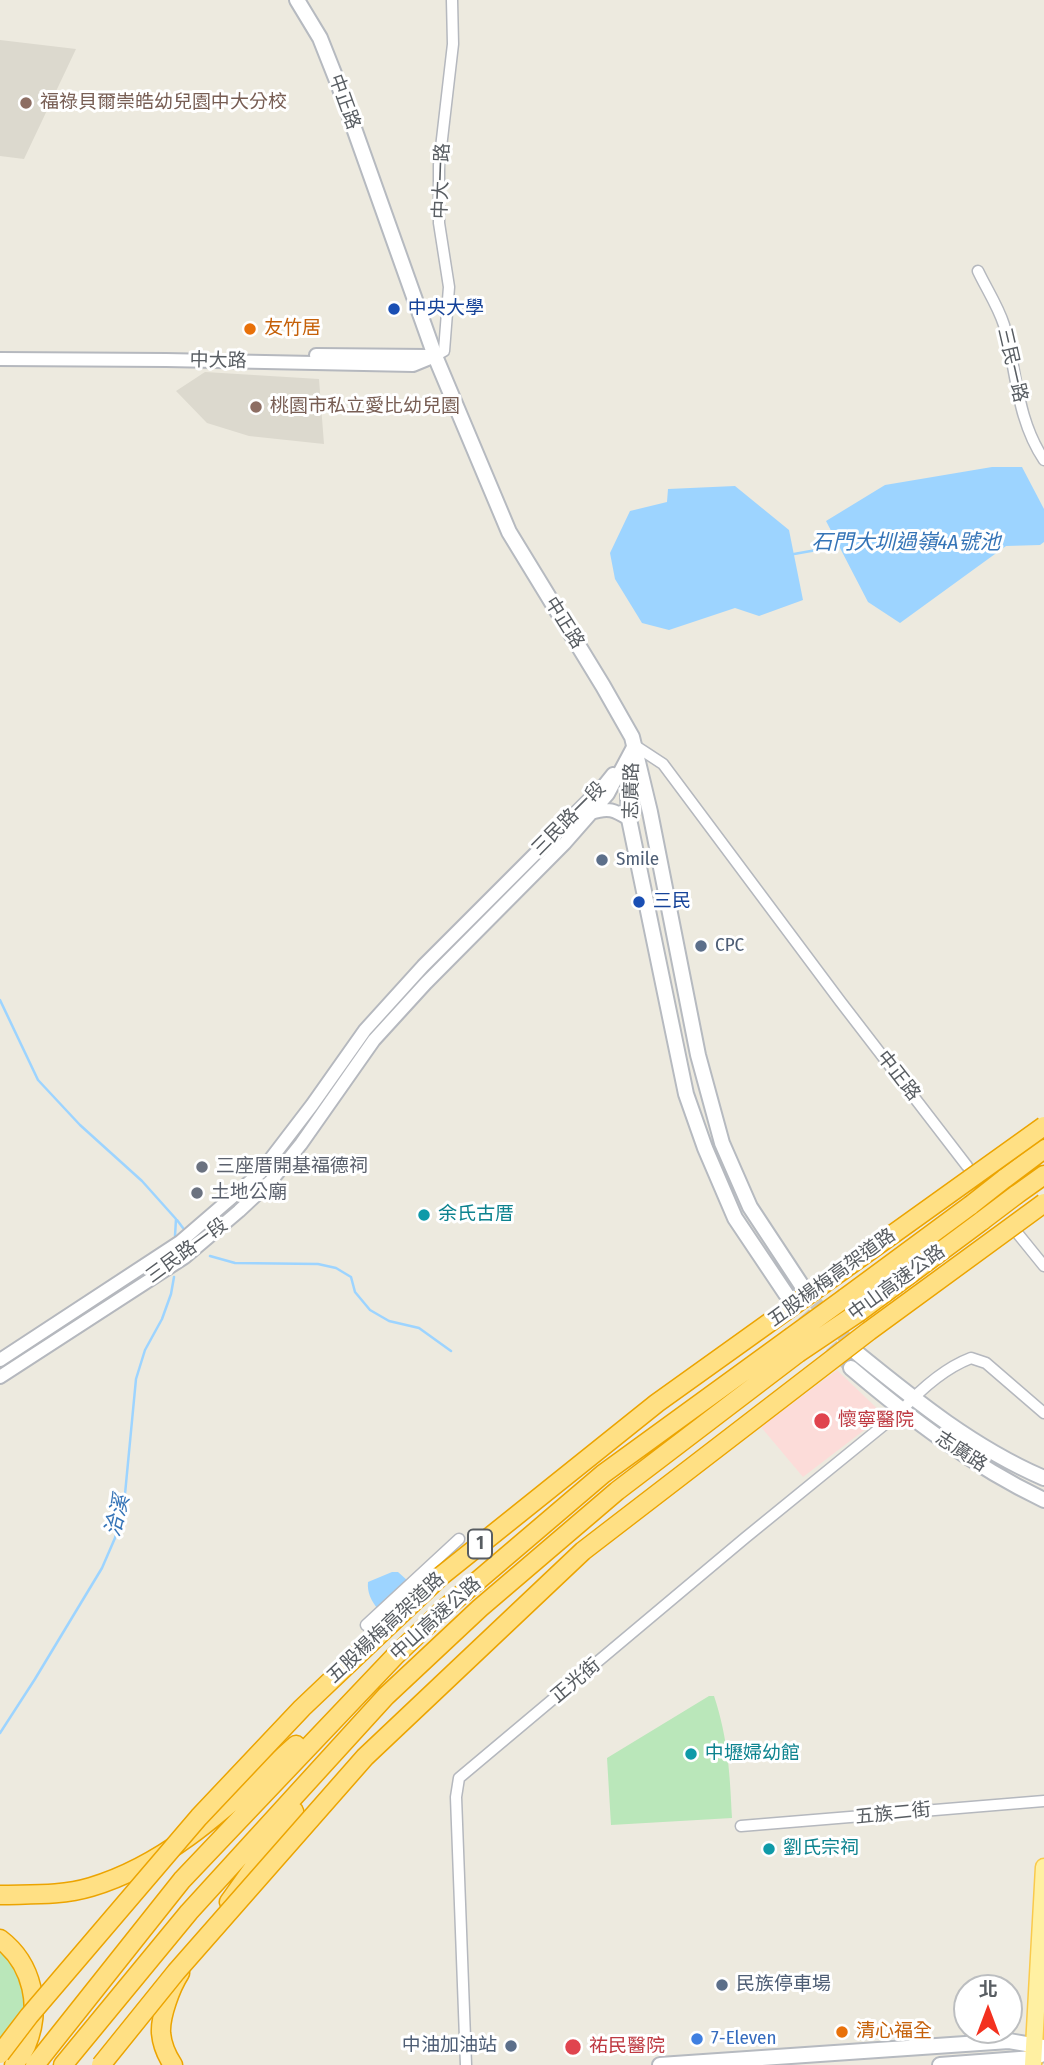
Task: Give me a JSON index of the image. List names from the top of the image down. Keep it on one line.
{"streets":{"highway":["五股楊梅高架道路","中山高速公路","1"],"main road":["中正路","志廣路"],"street":["中大一路","中大路","三民一路","三民路一段","正光街","五族二街"]},"crossings":[["中正路","中大一路"],["中正路","中大路"],["中正路","志廣路"],["中正路","三民路一段"],["中大一路","中大路"],["志廣路","三民路一段"],["志廣路","正光街"]],"water":["石門大圳過嶺4A號池","洽溪"],"places":["福祿貝爾崇皓幼兒園中大分校","中央大學","友竹居","桃園市私立愛比幼兒園","Smile","三民","CPC","三座厝開基福德祠","土地公廟","余氏古厝","懷寧醫院","中壢婦幼館","劉氏宗祠","民族停車場","清心福全","7-Eleven","中油加油站","祐民醫院"],"north":"top"}
